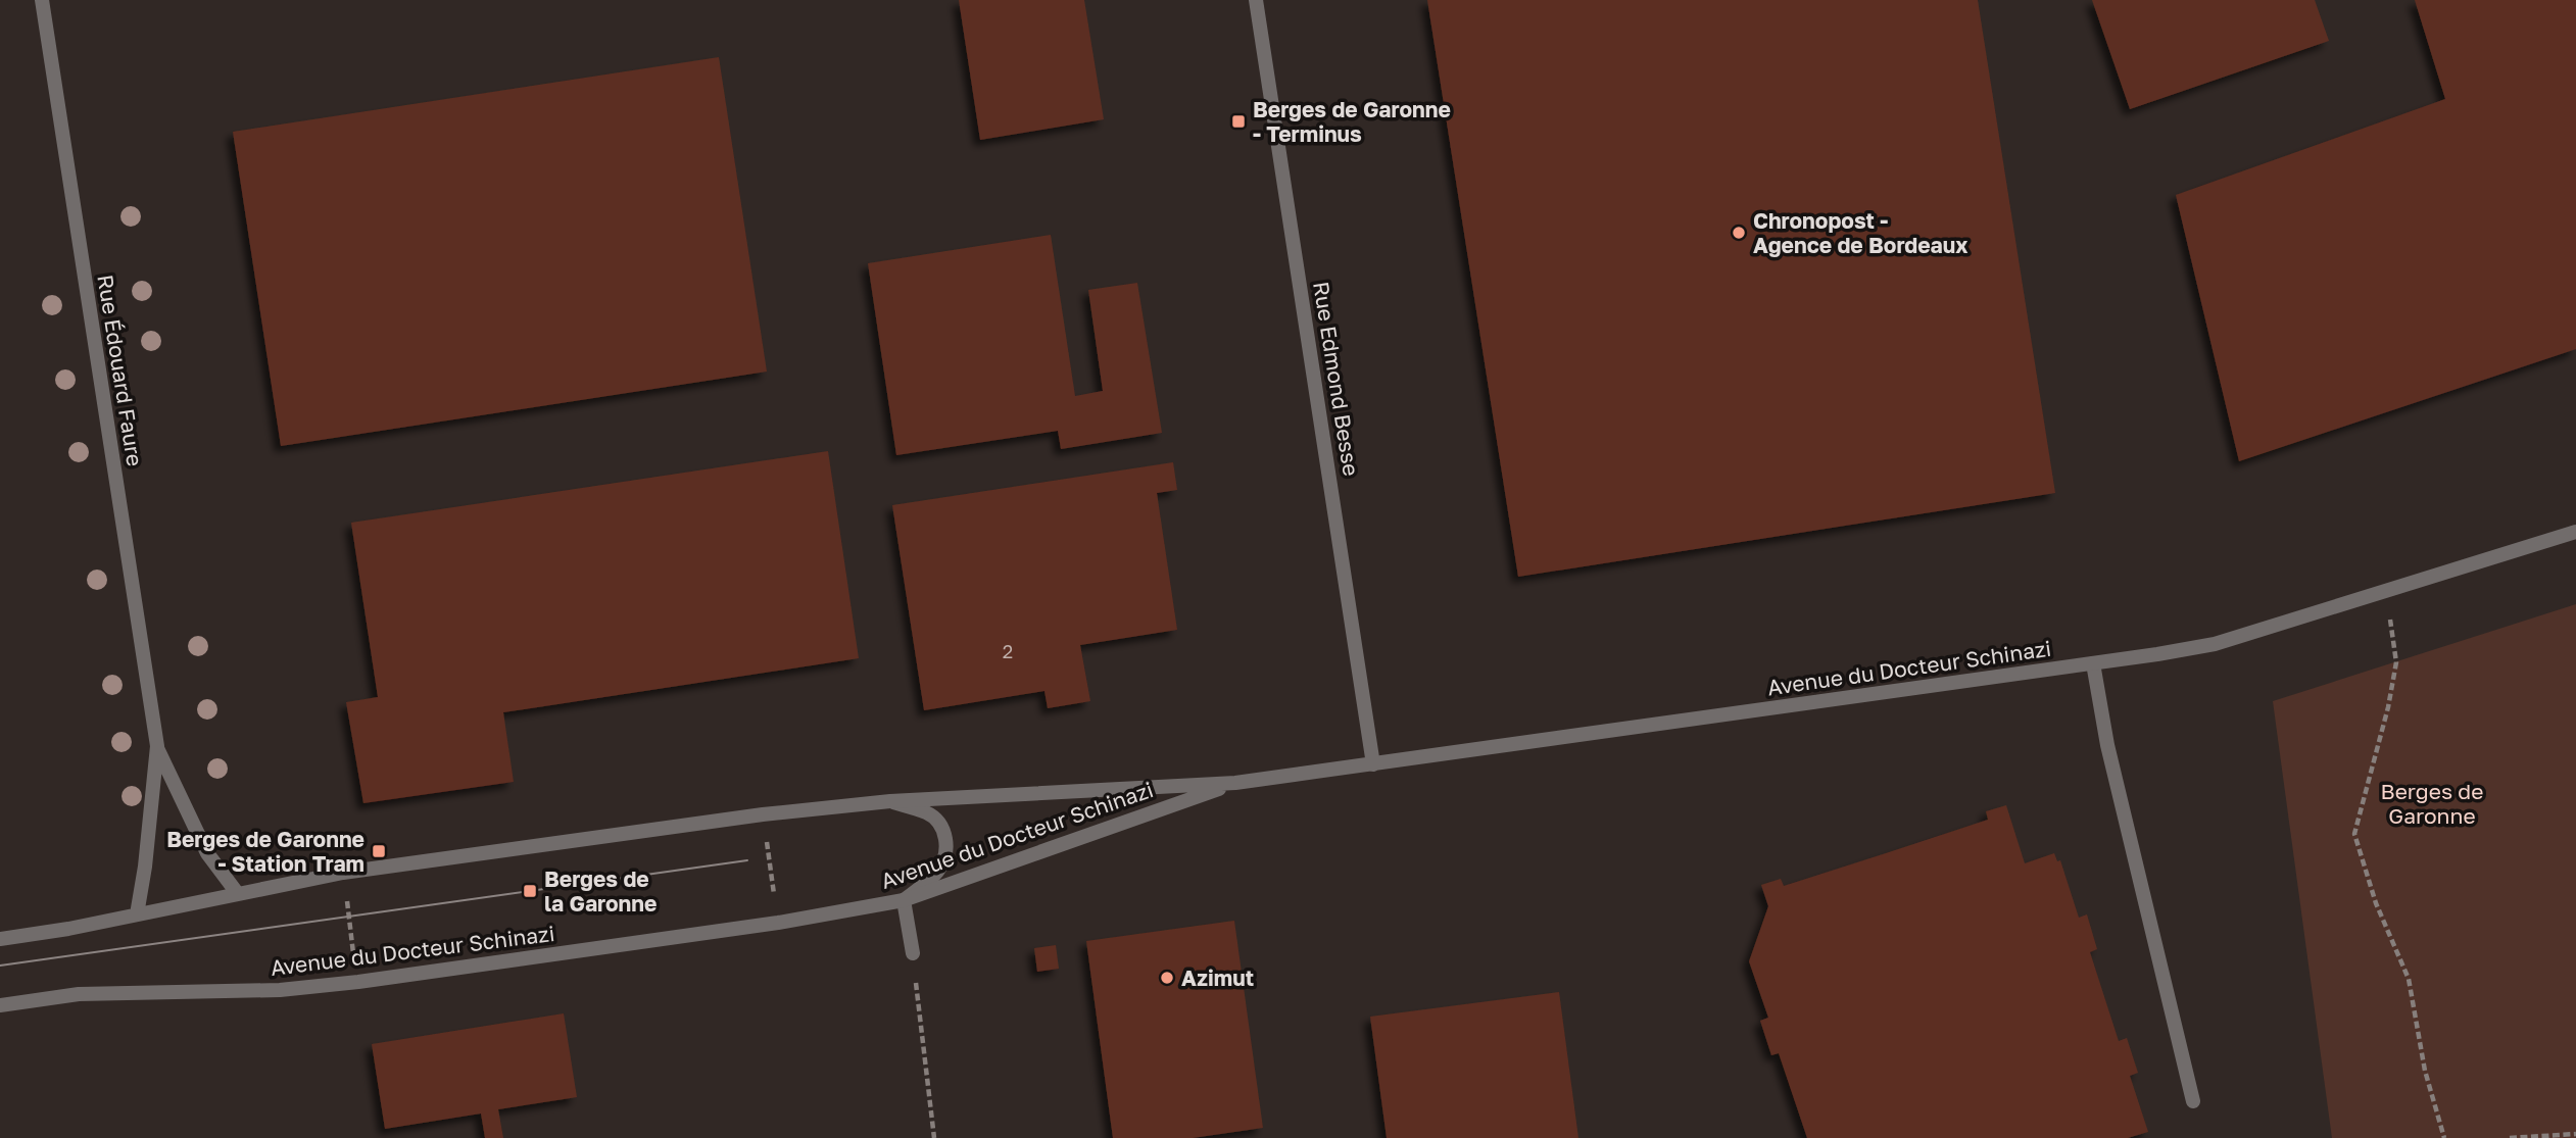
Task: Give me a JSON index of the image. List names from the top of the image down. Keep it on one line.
{"streets":{"street":["Rue Édouard Faure","Rue Edmond Besse","Avenue du Docteur Schinazi"]},"crossings":[["Rue Édouard Faure","Avenue du Docteur Schinazi"],["Rue Edmond Besse","Avenue du Docteur Schinazi"]],"parks":["Berges de Garonne"],"places":{"transit":["Berges de Garonne - Terminus","Berges de Garonne - Station Tram","Berges de la Garonne"],"other":["Chronopost - Agence de Bordeaux","Azimut"]},"house_numbers":["2"]}
